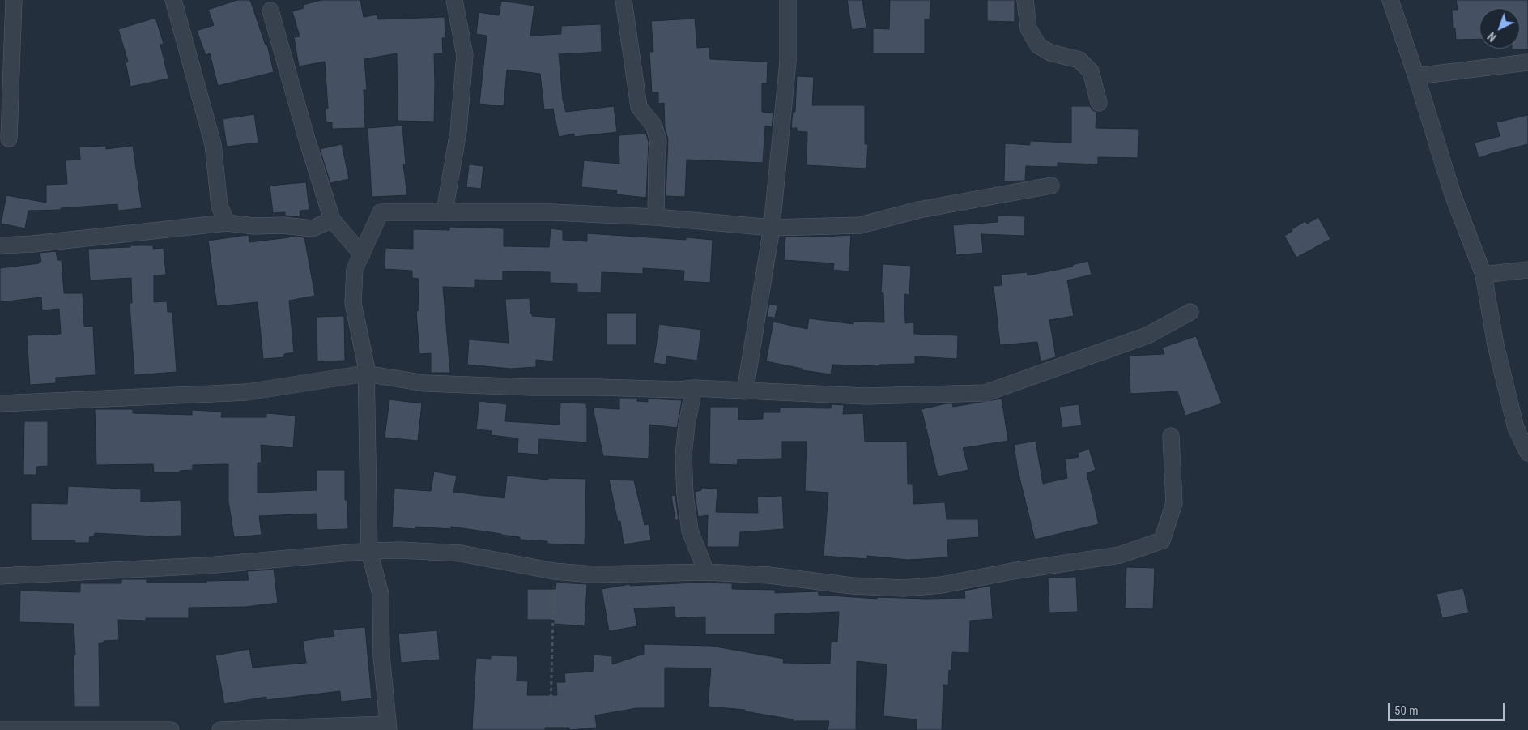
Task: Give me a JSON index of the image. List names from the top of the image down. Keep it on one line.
{"scale_bar":"50 m","north":"bottom left"}
